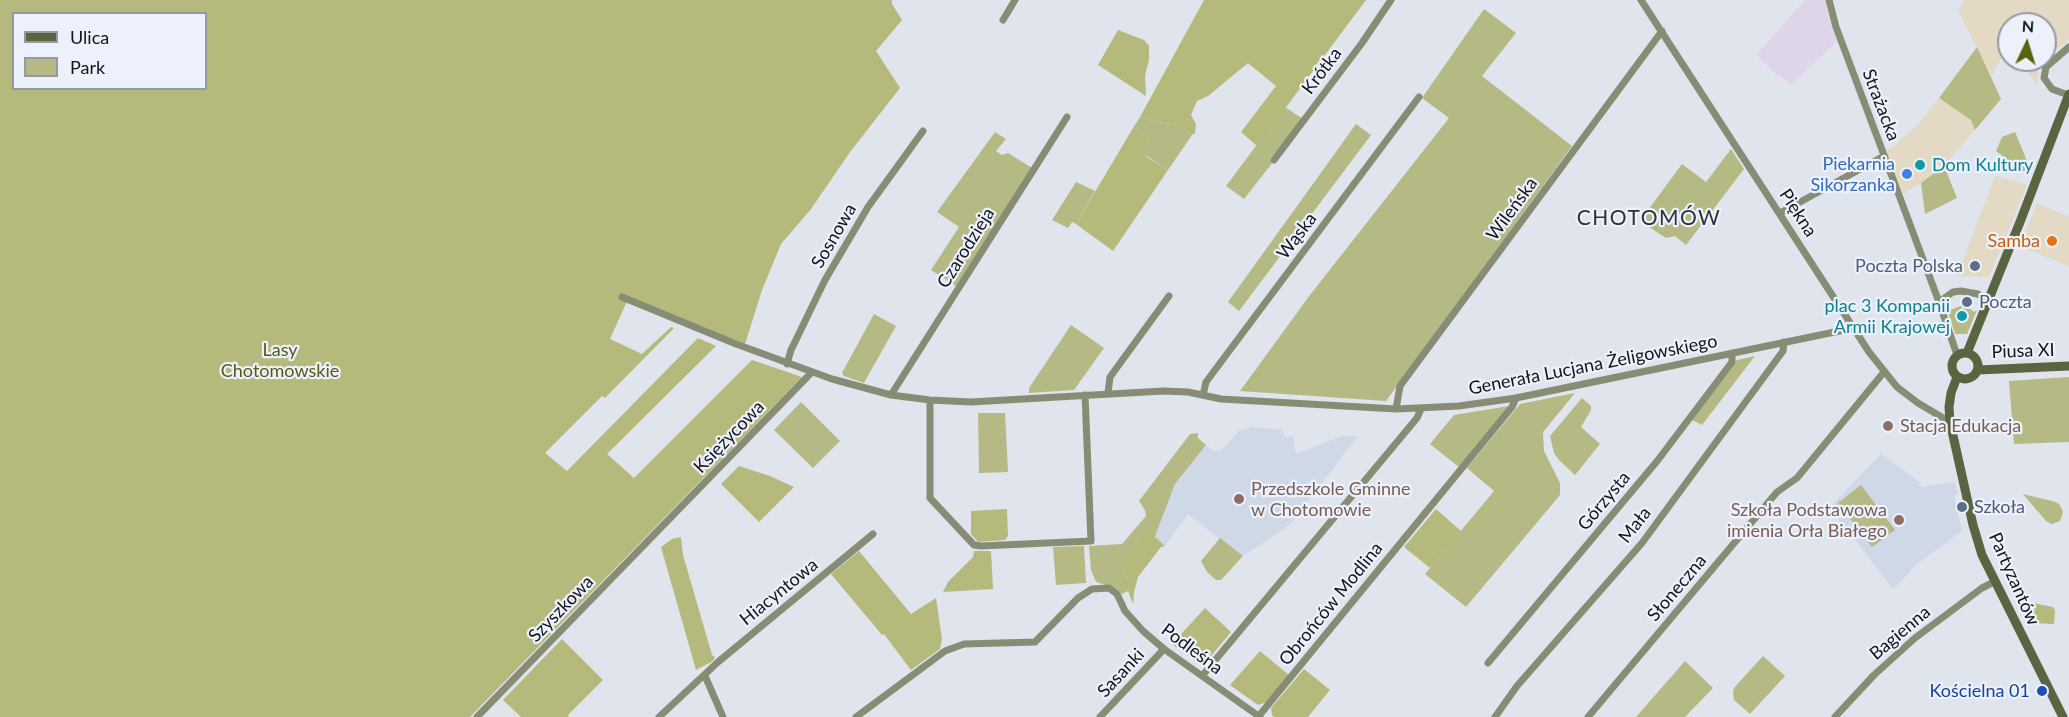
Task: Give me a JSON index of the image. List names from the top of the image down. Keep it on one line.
{"streets":{"street":["Krótka","Strażacka","Wileńska","Piękna","Sosnowa","Wąska","Czarodzieja","Piusa XI","Generała Lucjana Żeligowskiego","Księżycowa","Górzysta","Mała","Partyzantów","Słoneczna","Hiacyntowa","Obrońców Modlina","Szyszkowa","Bagienna","Podleśna","Sasanki"]},"crossings":[["Strażacka","Piusa XI"],["Strażacka","Partyzantów"],["Wileńska","Piękna"],["Wileńska","Generała Lucjana Żeligowskiego"],["Piękna","Generała Lucjana Żeligowskiego"],["Piękna","Partyzantów"],["Piękna","Słoneczna"],["Sosnowa","Generała Lucjana Żeligowskiego"],["Wąska","Generała Lucjana Żeligowskiego"],["Czarodzieja","Generała Lucjana Żeligowskiego"],["Piusa XI","Partyzantów"],["Generała Lucjana Żeligowskiego","Księżycowa"],["Generała Lucjana Żeligowskiego","Górzysta"],["Generała Lucjana Żeligowskiego","Mała"],["Generała Lucjana Żeligowskiego","Obrońców Modlina"],["Księżycowa","Szyszkowa"],["Partyzantów","Bagienna"],["Obrońców Modlina","Podleśna"],["Podleśna","Sasanki"]],"districts":["CHOTOMÓW"],"parks":["Lasy Chotomowskie"],"places":["Dom Kultury","Piekarnia Sikorzanka","Samba","Poczta Polska","Poczta","plac 3 Kompanii Armii Krajowej","Stacja Edukacja","Przedszkole Gminne w Chotomowie","Szkoła","Szkoła Podstawowa imienia Orła Białego","Kościelna 01"],"legend":["Ulica","Park"],"north":"top"}
